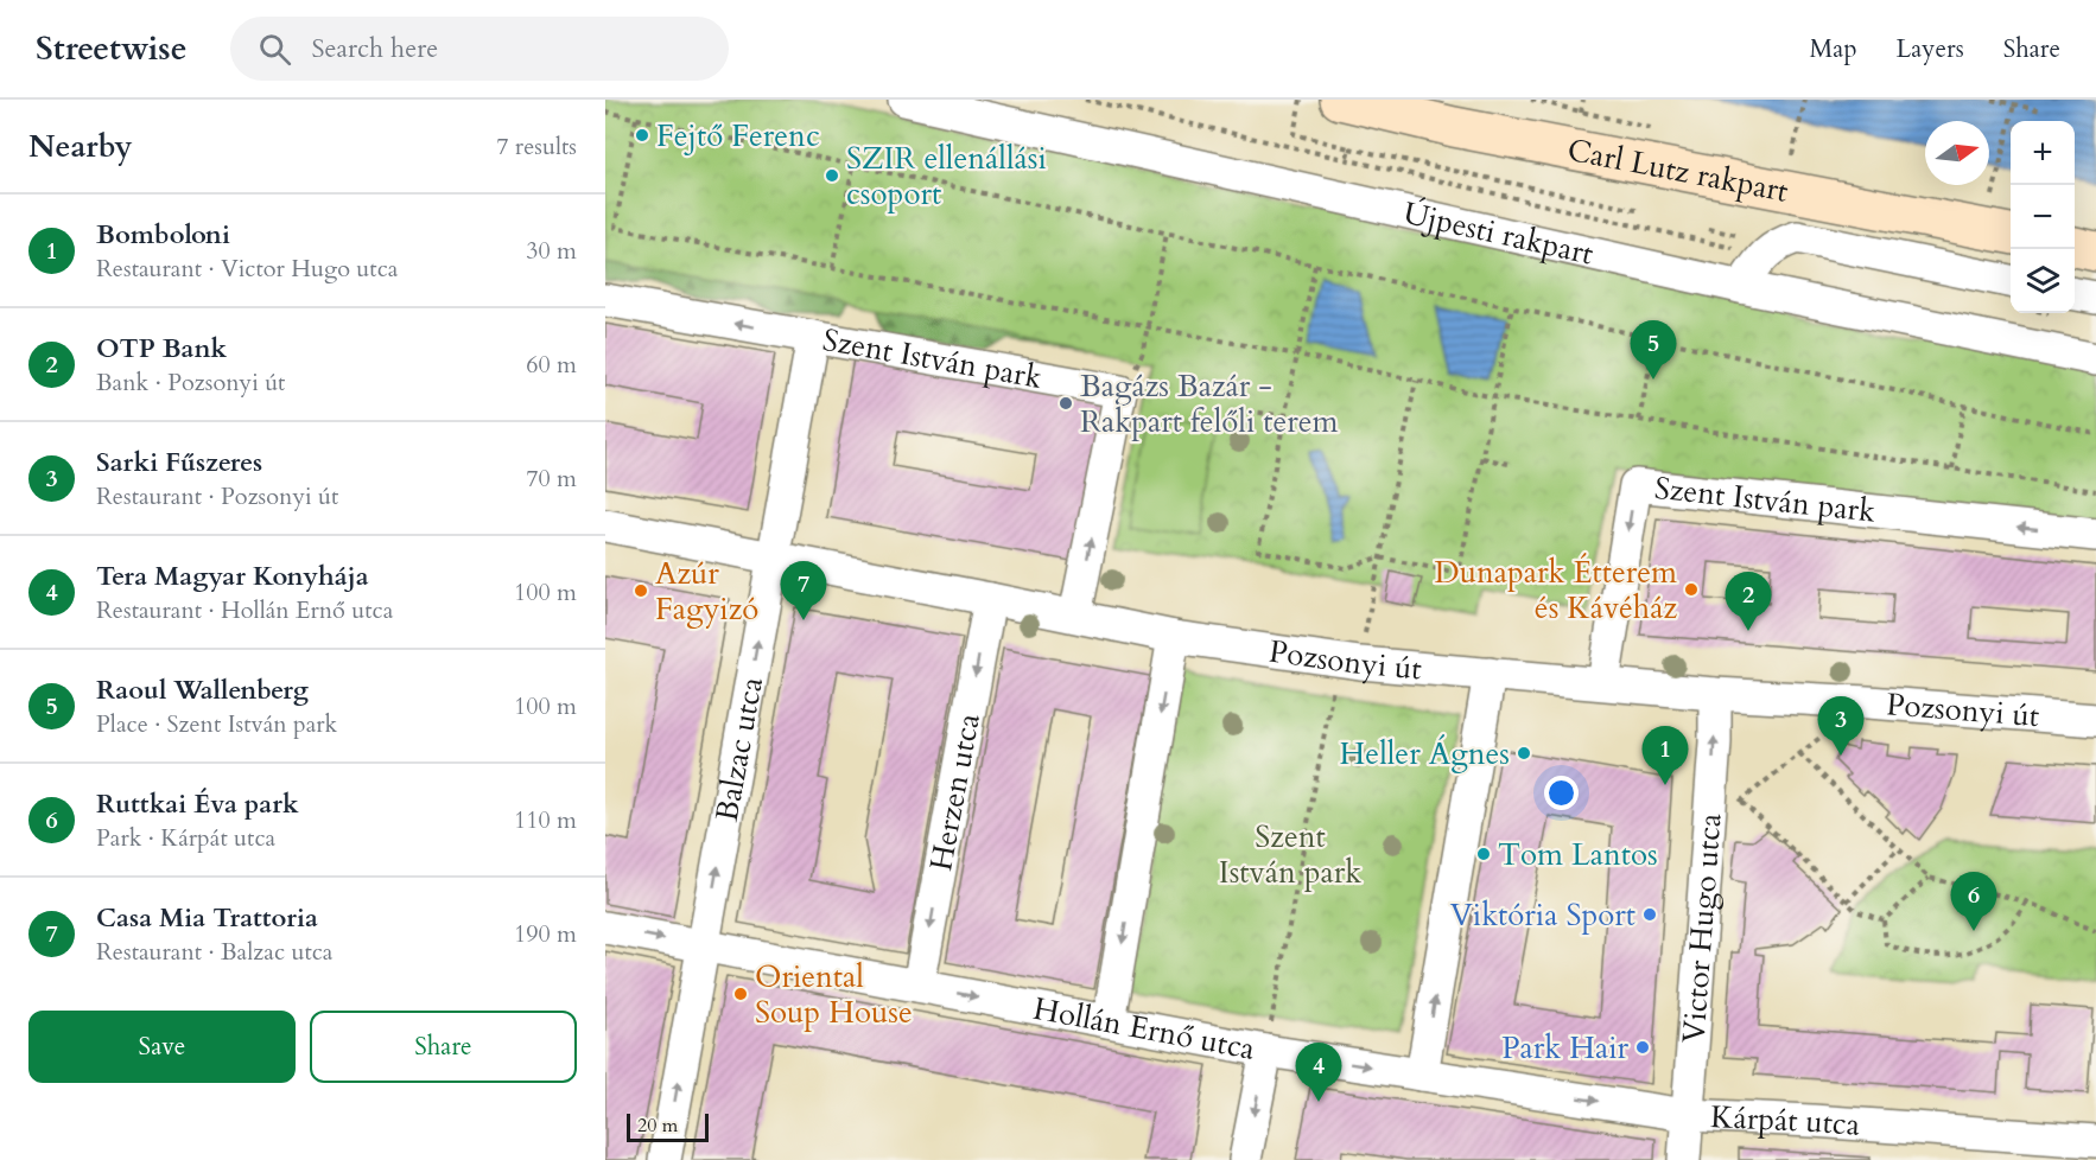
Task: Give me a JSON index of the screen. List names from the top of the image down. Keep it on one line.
{"streets":{"main road":["Carl Lutz rakpart"],"street":["Újpesti rakpart","Szent István park","Pozsonyi út","Balzac utca","Herzen utca","Victor Hugo utca","Hollán Ernő utca","Kárpát utca"]},"crossings":[["Carl Lutz rakpart","Újpesti rakpart"],["Szent István park","Pozsonyi út"],["Szent István park","Balzac utca"],["Pozsonyi út","Balzac utca"],["Pozsonyi út","Herzen utca"],["Pozsonyi út","Victor Hugo utca"],["Balzac utca","Hollán Ernő utca"],["Herzen utca","Hollán Ernő utca"],["Victor Hugo utca","Hollán Ernő utca"],["Victor Hugo utca","Kárpát utca"],["Hollán Ernő utca","Kárpát utca"]],"one_way":["Szent István park","Balzac utca","Hollán Ernő utca"],"parks":["Szent István park"],"places":["Fejtő Ferenc","SZIR ellenállási csoport","Bagázs Bazár - Rakpart felőli terem","Dunapark Étterem és Kávéház","Azúr Fagyizó","Heller Ágnes","Tom Lantos","Viktória Sport","Oriental Soup House","Park Hair"],"scale_bar":"20 m","north":"right","page":{"header":"Streetwise","search":"Search here","nav":["Map","Layers","Share"],"heading":["Nearby","7 results"],"map_buttons":["+","−"],"list":[{"mark":"1","name":"Bomboloni","note":"Restaurant · Victor Hugo utca","value":"30 m"},{"mark":"2","name":"OTP Bank","note":"Bank · Pozsonyi út","value":"60 m"},{"mark":"3","name":"Sarki Fűszeres","note":"Restaurant · Pozsonyi út","value":"70 m"},{"mark":"4","name":"Tera Magyar Konyhája","note":"Restaurant · Hollán Ernő utca","value":"100 m"},{"mark":"5","name":"Raoul Wallenberg","note":"Place · Szent István park","value":"100 m"},{"mark":"6","name":"Ruttkai Éva park","note":"Park · Kárpát utca","value":"110 m"},{"mark":"7","name":"Casa Mia Trattoria","note":"Restaurant · Balzac utca","value":"190 m"}],"pins":["5","7","2","3","1","6","4"],"buttons":["Save","Share"],"scale":"20 m"}}
